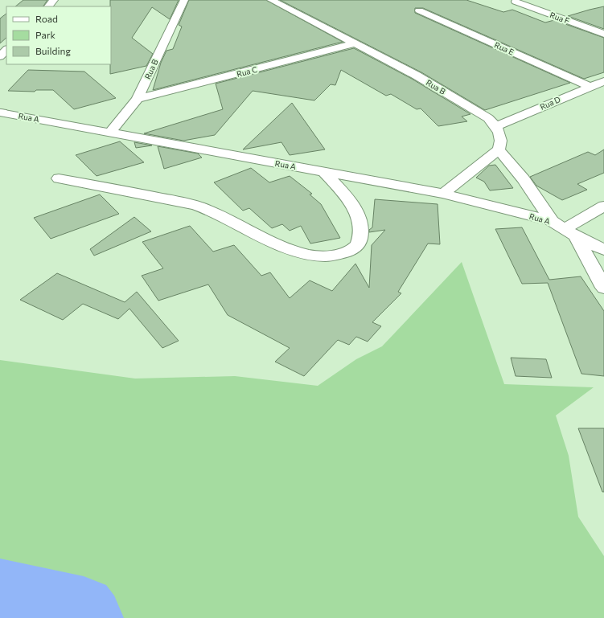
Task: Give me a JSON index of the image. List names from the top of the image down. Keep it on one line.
{"streets":{"street":["Rua F","Rua E","Rua B","Rua C","Rua D","Rua A"]},"crossings":[["Rua E","Rua D"],["Rua B","Rua C"],["Rua B","Rua D"],["Rua B","Rua A"]],"legend":["Road","Park","Building"]}
